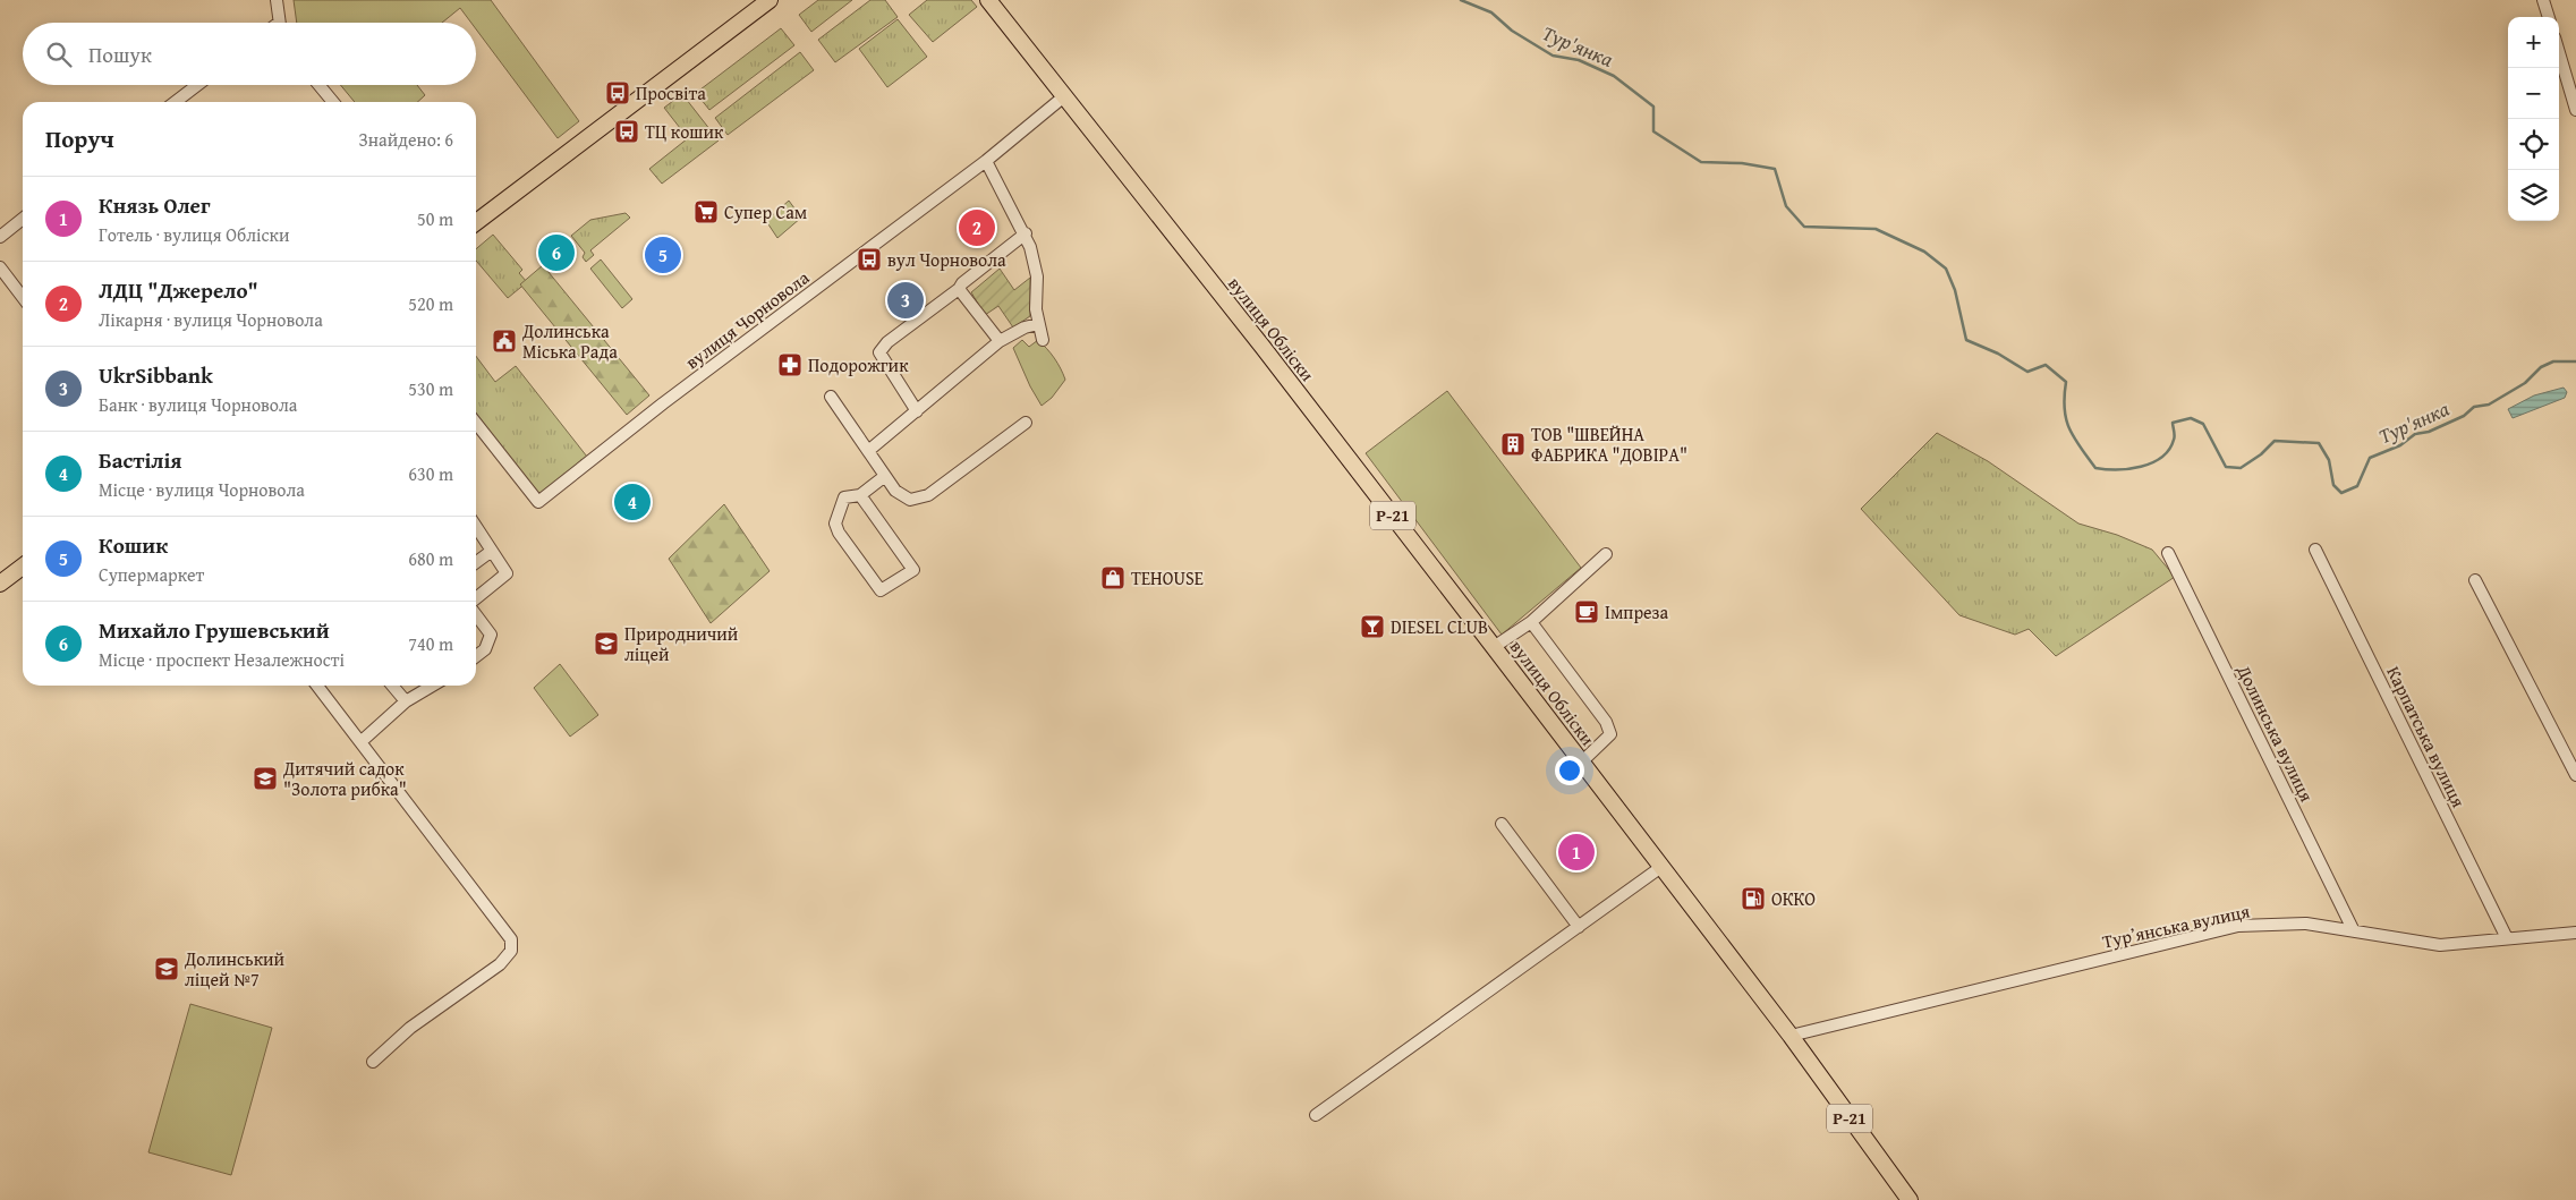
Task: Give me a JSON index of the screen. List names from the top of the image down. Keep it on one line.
{"streets":{"main road":["вулиця Обліски","Р-21"],"street":["вулиця Чорновола","Долинська вулиця","Карпатська вулиця","Турʼянська вулиця"]},"crossings":[["вулиця Чорновола","вулиця Обліски"],["вулиця Обліски","Турʼянська вулиця"],["Долинська вулиця","Турʼянська вулиця"],["Карпатська вулиця","Турʼянська вулиця"]],"water":["Тур'янка"],"places":{"bus stop":["Просвіта","ТЦ кошик","вул Чорновола"],"supermarket":["Супер Сам"],"public building":["Долинська Міська Рада"],"pharmacy":["Подорожгик"],"building":["ТОВ \"ШВЕЙНА ФАБРИКА \"ДОВІРА\""],"shop":["TEHOUSE"],"cafe":["Імпреза"],"bar":["DIESEL CLUB"],"school or university":["Природничий ліцей","Дитячий садок \"Золота рибка\"","Долинський ліцей №7"],"fuel station":["ОККО"]},"page":{"map_buttons":["+","−"],"search":"Пошук","heading":["Поруч","Знайдено: 6"],"list":[{"mark":"1","name":"Князь Олег","note":"Готель · вулиця Обліски","value":"50 m"},{"mark":"2","name":"ЛДЦ \"Джерело\"","note":"Лікарня · вулиця Чорновола","value":"520 m"},{"mark":"3","name":"UkrSibbank","note":"Банк · вулиця Чорновола","value":"530 m"},{"mark":"4","name":"Бастілія","note":"Місце · вулиця Чорновола","value":"630 m"},{"mark":"5","name":"Кошик","note":"Супермаркет","value":"680 m"},{"mark":"6","name":"Михайло Грушевський","note":"Місце · проспект Незалежності","value":"740 m"}],"pins":["2","6","5","3","4","1"]}}
